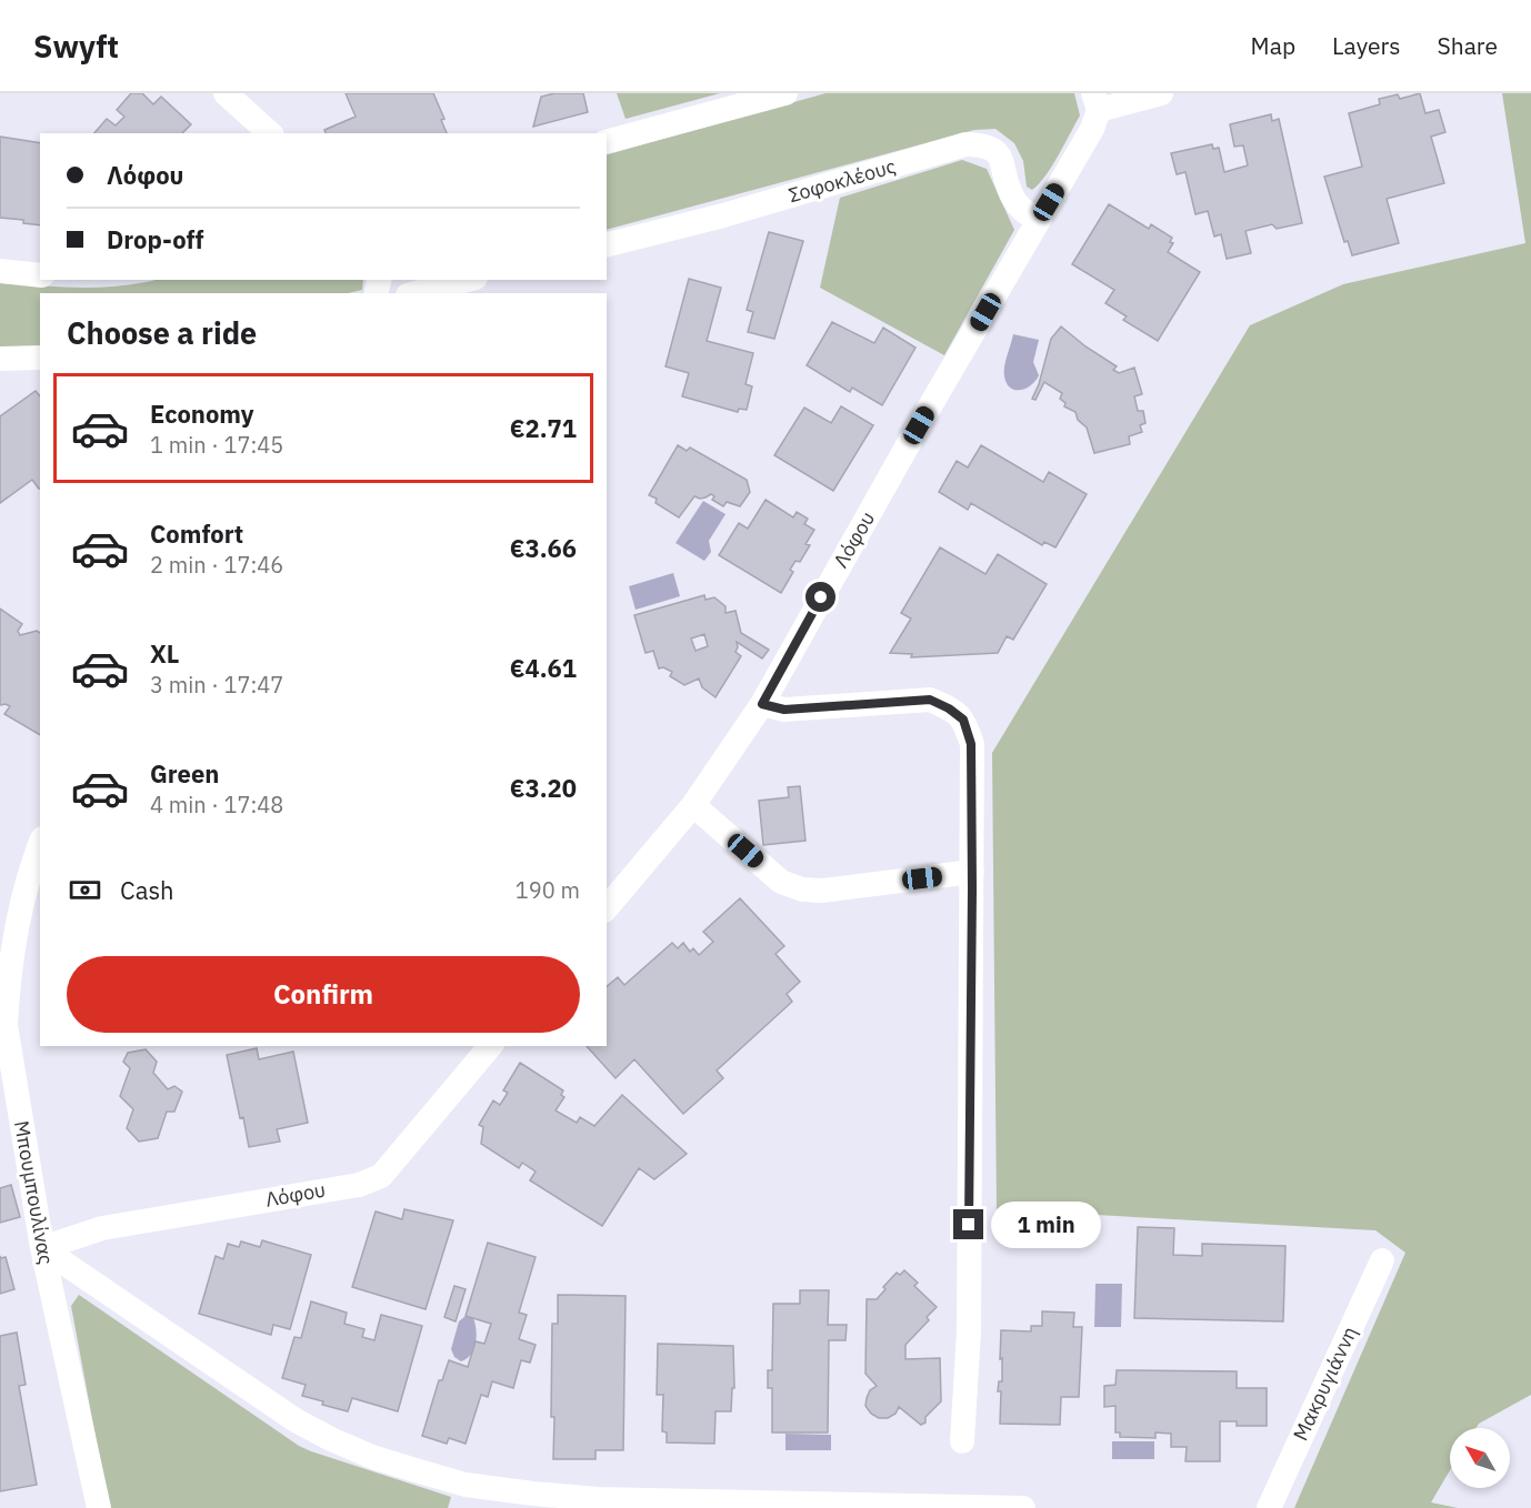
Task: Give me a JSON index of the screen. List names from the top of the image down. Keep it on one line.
{"streets":{"street":["Σοφοκλέους","Λόφου","Μπουμπουλίνας","Μακρυγιάννη"]},"crossings":[["Σοφοκλέους","Λόφου"],["Λόφου","Μπουμπουλίνας"]],"north":"top left","page":{"header":"Swyft","nav":["Map","Layers","Share"],"banner":["Λόφου","Drop-off"],"heading":"Choose a ride","list":[{"name":"Economy","note":"1 min · 17:45","value":"€2.71"},{"name":"Comfort","note":"2 min · 17:46","value":"€3.66"},{"name":"XL","note":"3 min · 17:47","value":"€4.61"},{"name":"Green","note":"4 min · 17:48","value":"€3.20"}],"pay":["Cash","190 m"],"buttons":"Confirm","bubble":"1 min"}}
